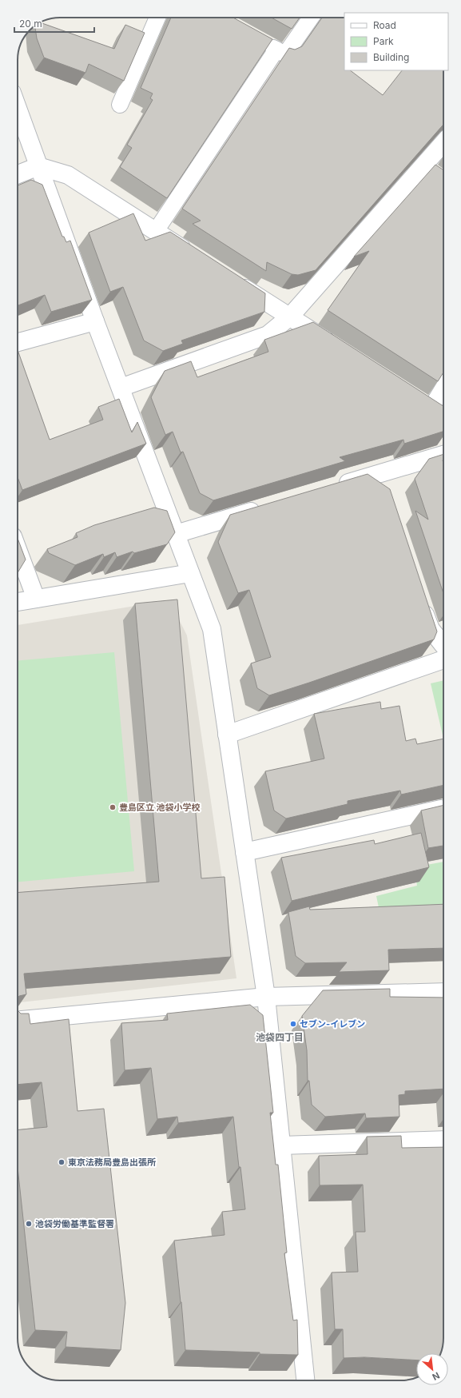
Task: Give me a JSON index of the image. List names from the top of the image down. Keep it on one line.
{"districts":["池袋四丁目"],"places":["豊島区立 池袋小学校","セブン-イレブン","東京法務局豊島出張所","池袋労働基準監督署"],"legend":["Road","Park","Building"],"scale_bar":"20 m","north":"bottom right"}
